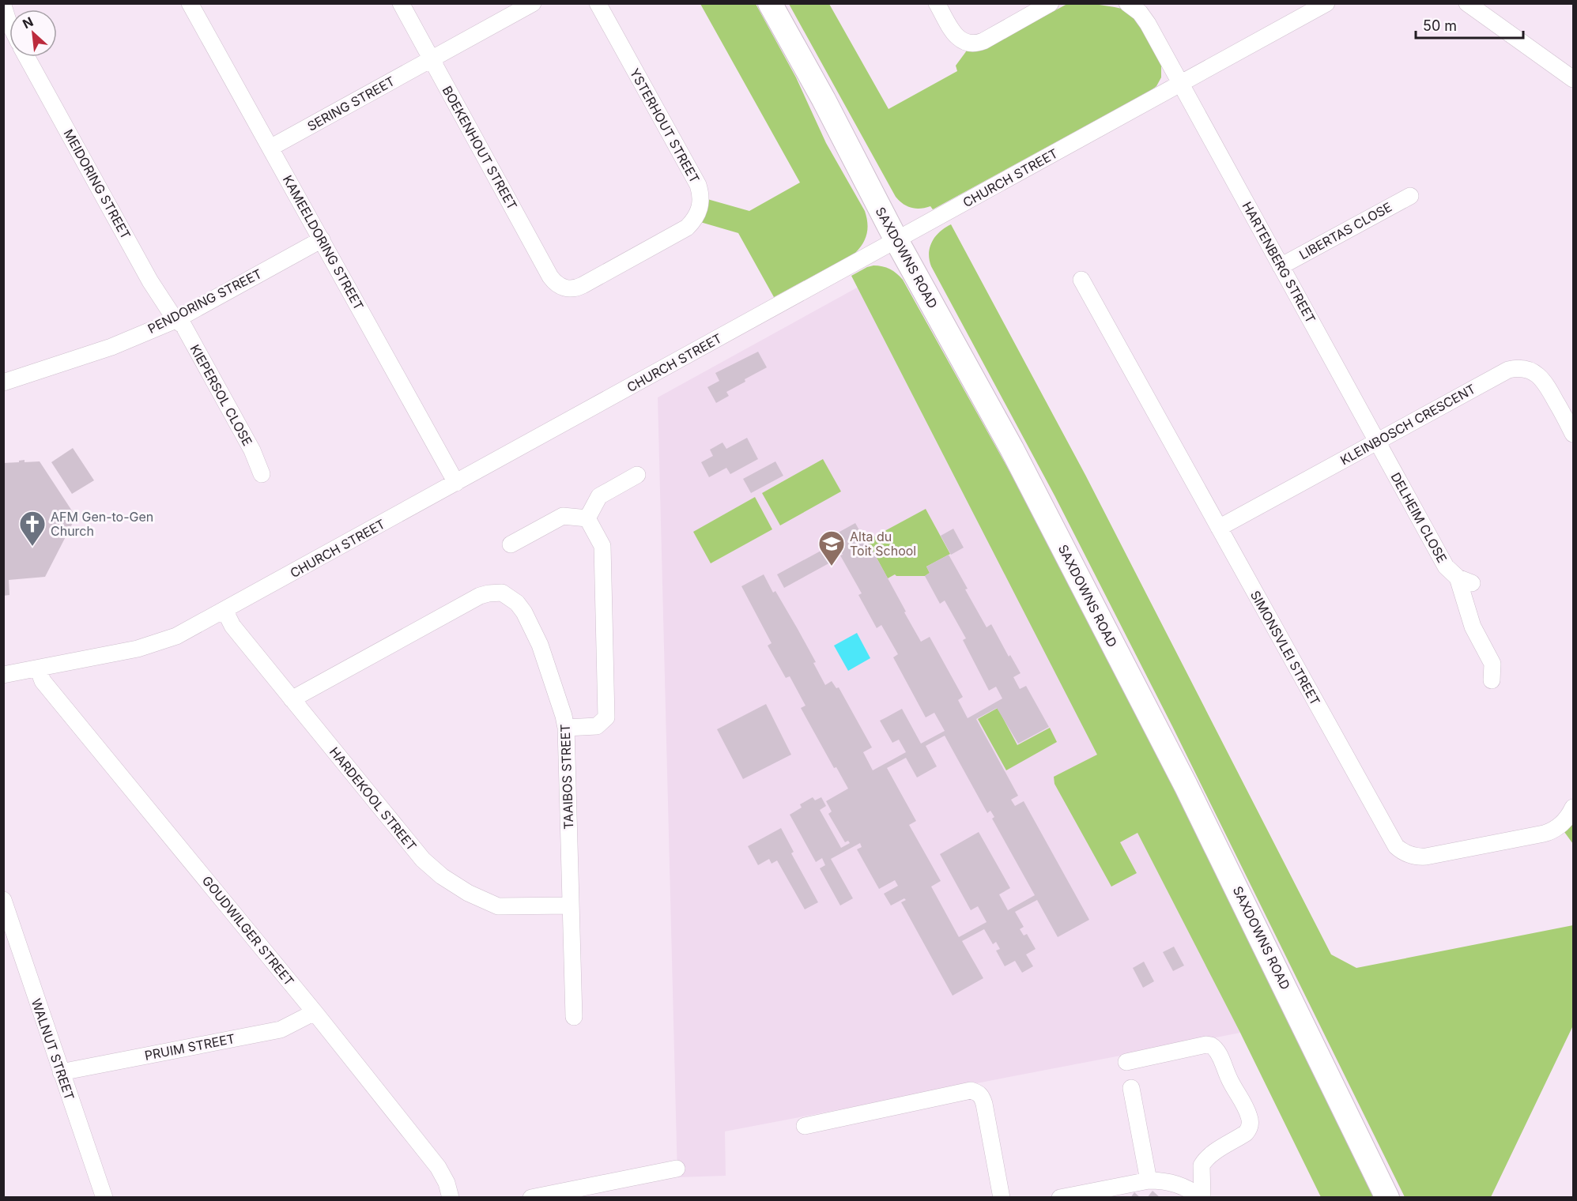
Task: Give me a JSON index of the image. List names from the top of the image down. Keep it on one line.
{"streets":{"street":["SERING STREET","YSTERHOUT STREET","BOEKENHOUT STREET","CHURCH STREET","MEIDORING STREET","LIBERTAS CLOSE","KAMEELDORING STREET","SAXDOWNS ROAD","HARTENBERG STREET","PENDORING STREET","KIEPERSOL CLOSE","KLEINBOSCH CRESCENT","DELHEIM CLOSE","SIMONSVLEI STREET","TAAIBOS STREET","HARDEKOOL STREET","GOUDWILGER STREET","PRUIM STREET","WALNUT STREET"]},"crossings":[["SERING STREET","BOEKENHOUT STREET"],["SERING STREET","KAMEELDORING STREET"],["YSTERHOUT STREET","BOEKENHOUT STREET"],["CHURCH STREET","KAMEELDORING STREET"],["CHURCH STREET","SAXDOWNS ROAD"],["CHURCH STREET","HARTENBERG STREET"],["CHURCH STREET","HARDEKOOL STREET"],["CHURCH STREET","GOUDWILGER STREET"],["MEIDORING STREET","PENDORING STREET"],["MEIDORING STREET","KIEPERSOL CLOSE"],["LIBERTAS CLOSE","HARTENBERG STREET"],["KAMEELDORING STREET","PENDORING STREET"],["HARTENBERG STREET","KLEINBOSCH CRESCENT"],["HARTENBERG STREET","DELHEIM CLOSE"],["PENDORING STREET","KIEPERSOL CLOSE"],["KLEINBOSCH CRESCENT","DELHEIM CLOSE"],["KLEINBOSCH CRESCENT","SIMONSVLEI STREET"],["TAAIBOS STREET","HARDEKOOL STREET"],["GOUDWILGER STREET","PRUIM STREET"],["PRUIM STREET","WALNUT STREET"]],"places":{"church":["AFM Gen-to-Gen Church"],"school or university":["Alta du Toit School"]},"scale_bar":"50 m","north":"top left"}
